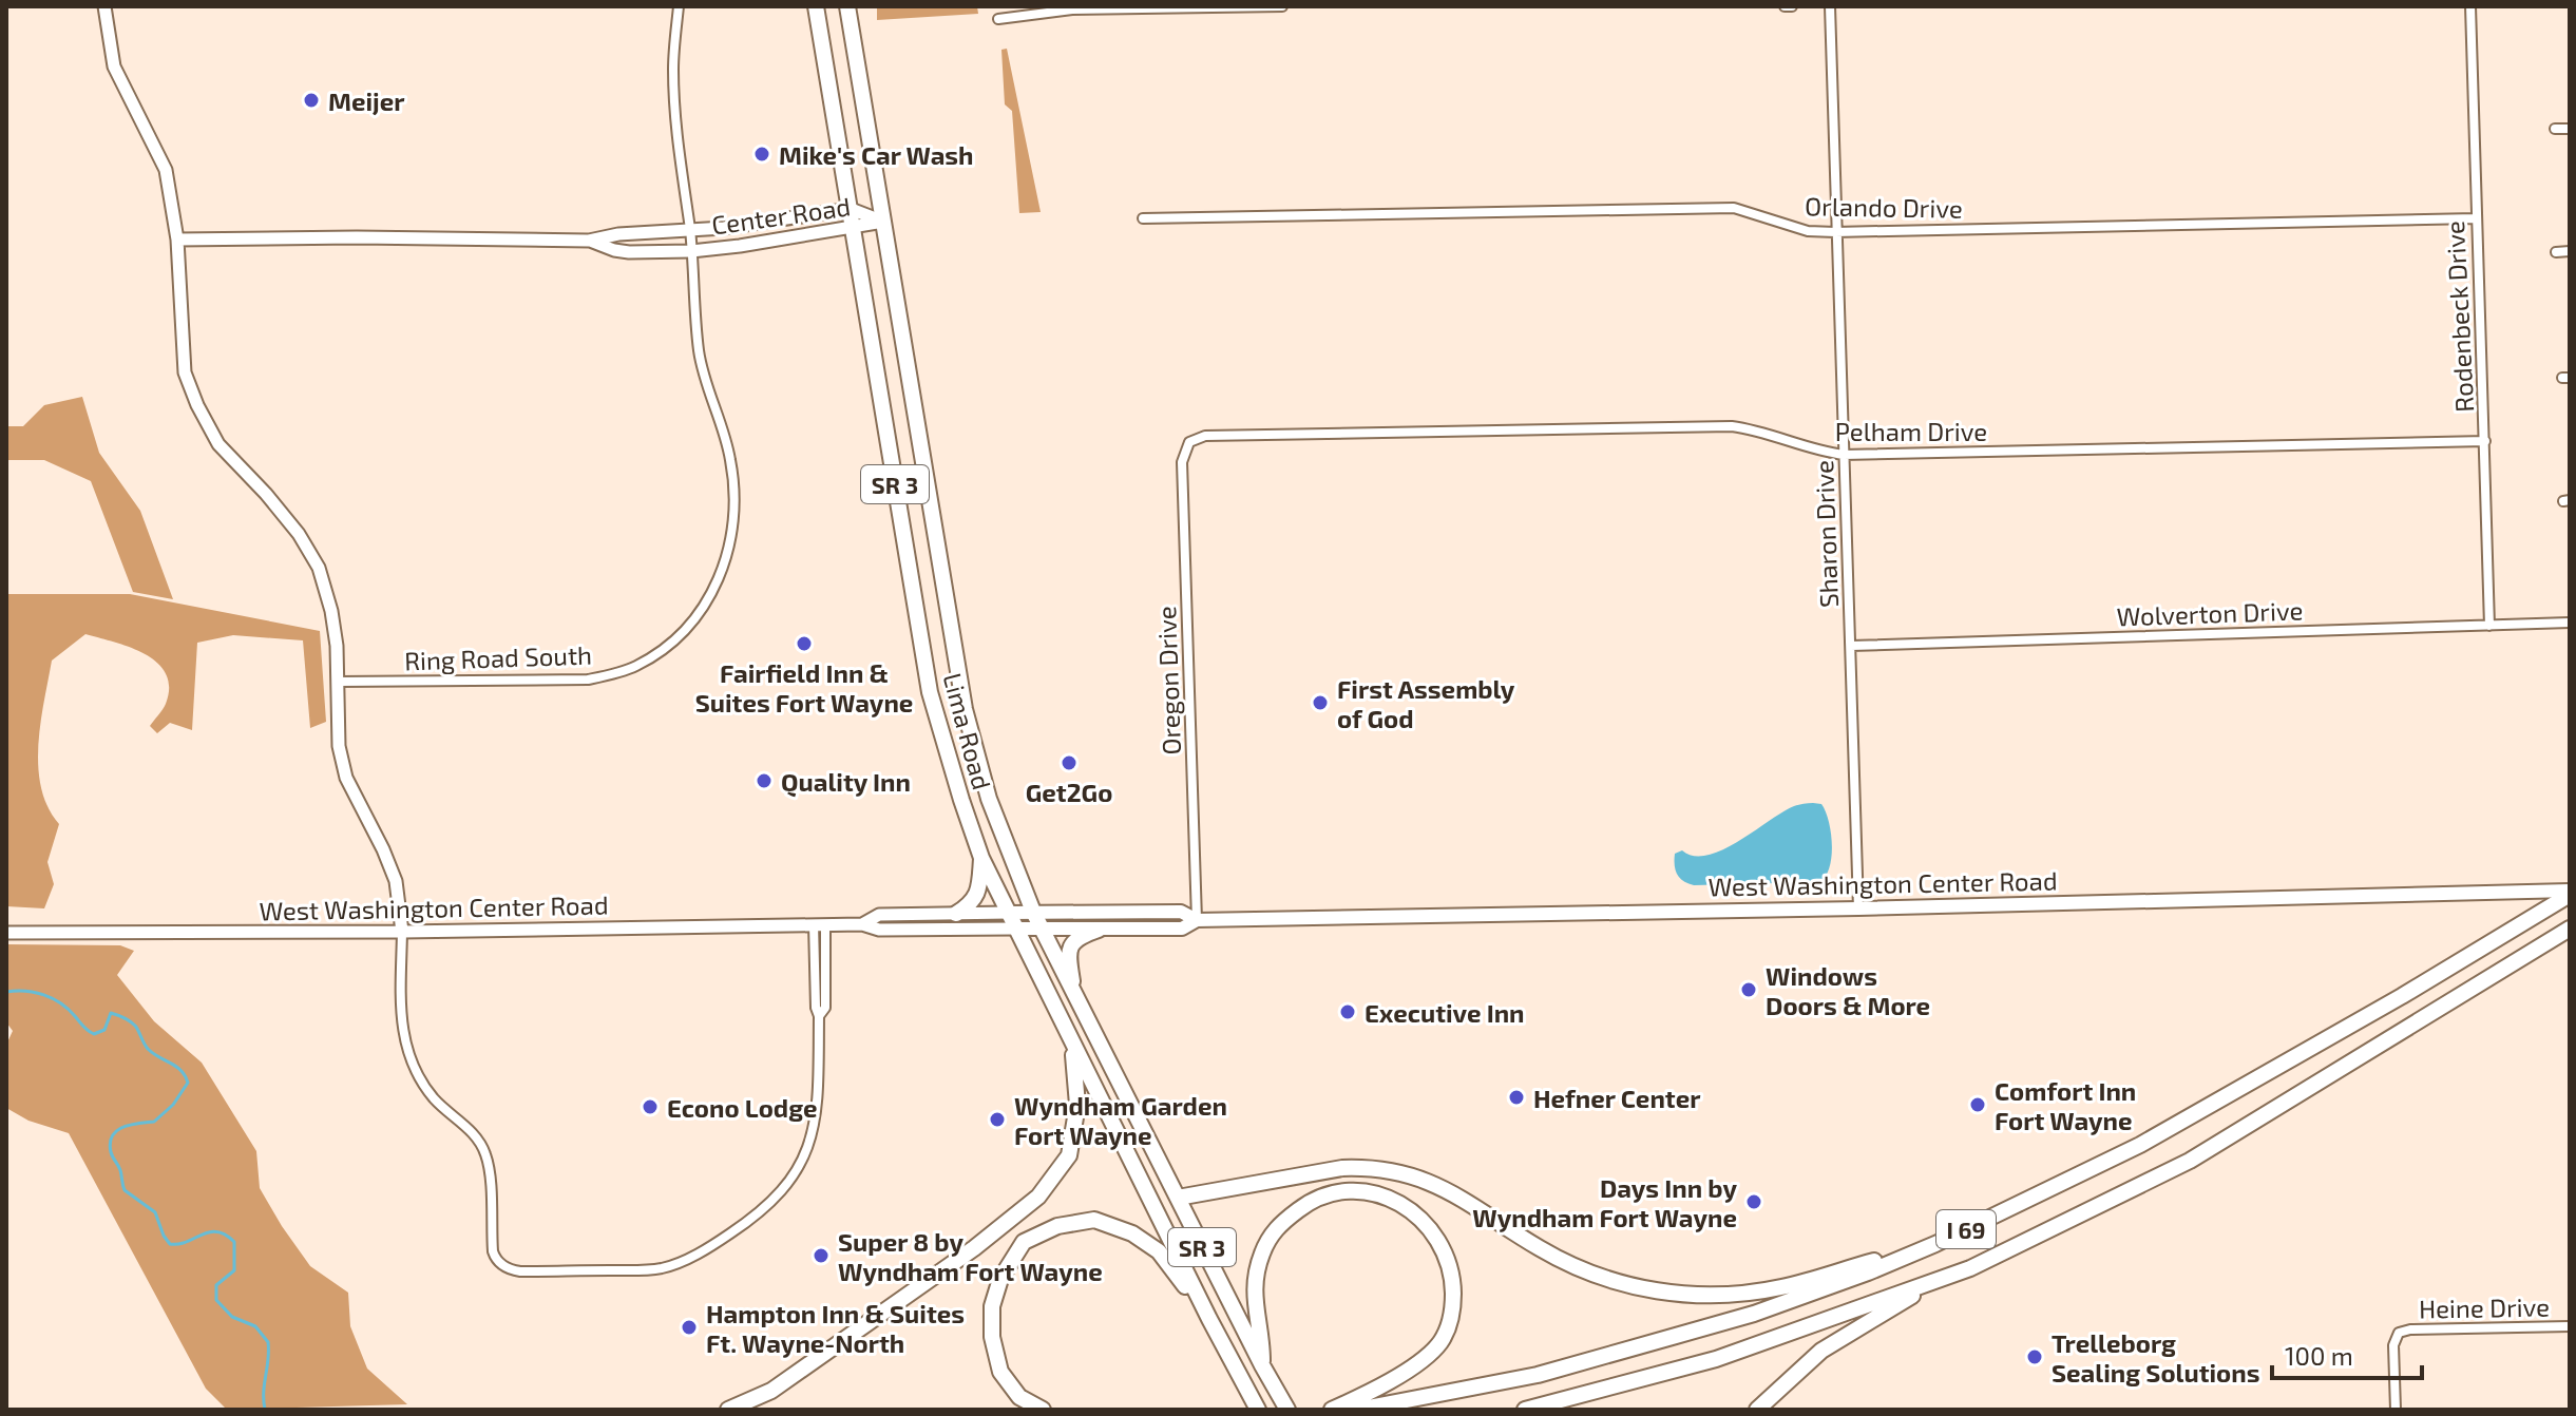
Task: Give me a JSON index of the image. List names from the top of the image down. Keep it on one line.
{"streets":{"highway":["SR 3","Lima Road","I 69"],"main road":["West Washington Center Road"],"street":["Orlando Drive","Center Road","Rodenbeck Drive","Pelham Drive","Sharon Drive","Wolverton Drive","Ring Road South","Oregon Drive","Heine Drive"]},"crossings":[["Orlando Drive","Rodenbeck Drive"],["Orlando Drive","Sharon Drive"],["Center Road","Ring Road South"],["Center Road","Lima Road"],["Rodenbeck Drive","Pelham Drive"],["Rodenbeck Drive","Wolverton Drive"],["Pelham Drive","Sharon Drive"],["Pelham Drive","Oregon Drive"],["Sharon Drive","Wolverton Drive"],["Sharon Drive","West Washington Center Road"],["Oregon Drive","West Washington Center Road"],["Lima Road","West Washington Center Road"],["West Washington Center Road","I 69"]],"places":["Meijer","Mike's Car Wash","Fairfield Inn & Suites Fort Wayne","First Assembly of God","Get2Go","Quality Inn","Windows Doors & More","Executive Inn","Hefner Center","Comfort Inn Fort Wayne","Econo Lodge","Wyndham Garden Fort Wayne","Days Inn by Wyndham Fort Wayne","Super 8 by Wyndham Fort Wayne","Hampton Inn & Suites Ft. Wayne-North","Trelleborg Sealing Solutions"],"scale_bar":"100 m"}
